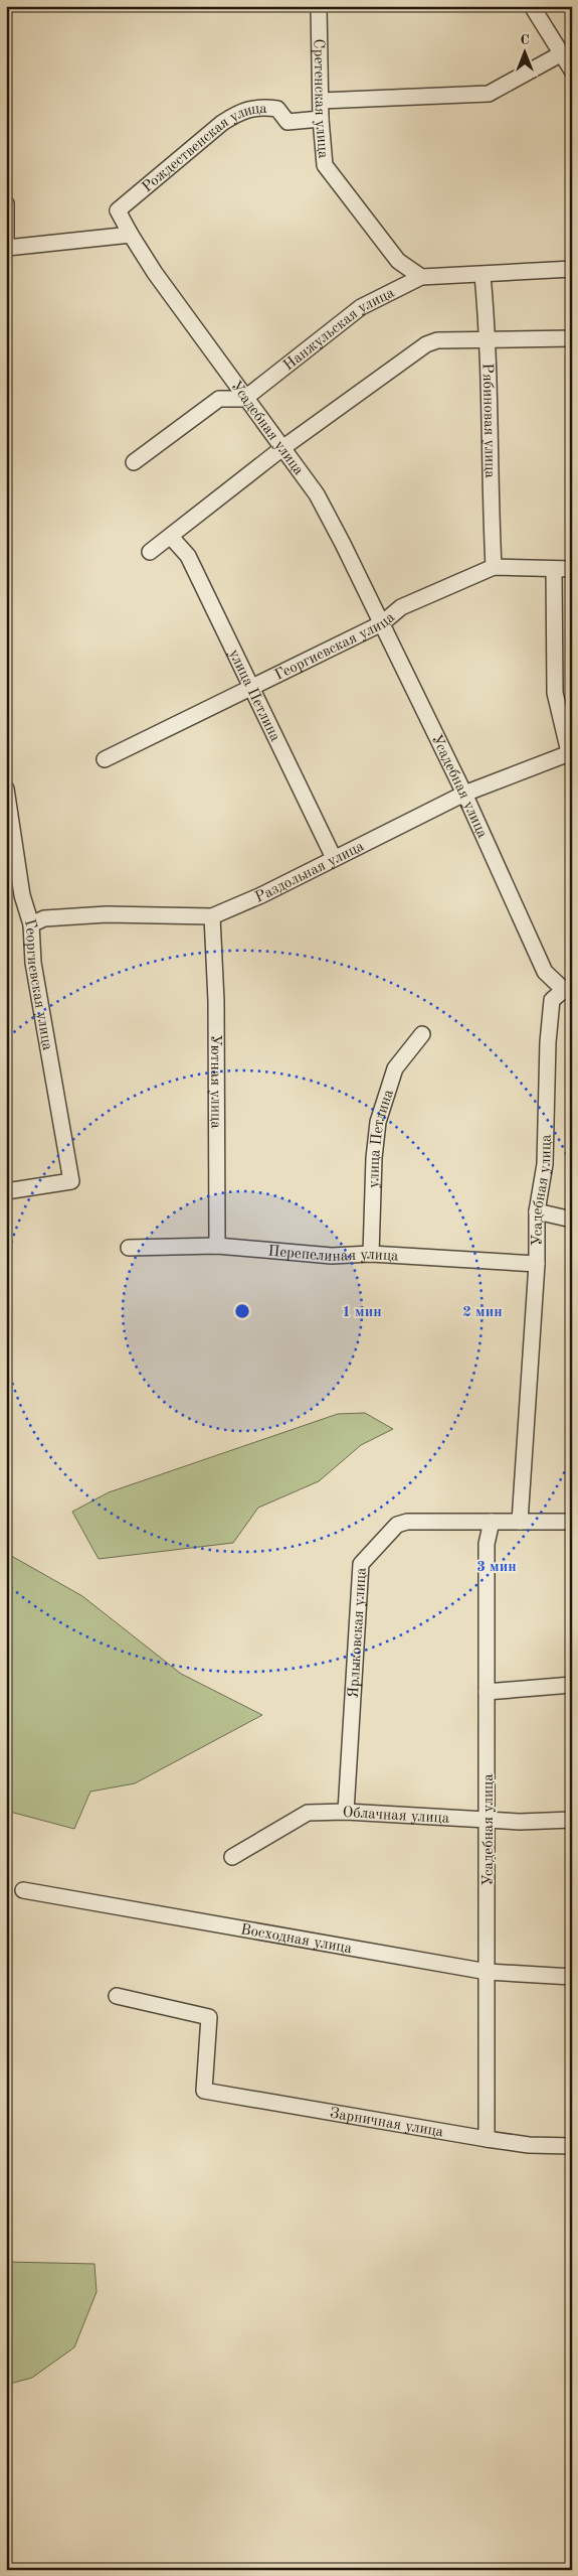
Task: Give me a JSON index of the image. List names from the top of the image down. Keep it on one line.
{"streets":{"street":["Сретенская улица","Рождественская улица","Нанжульская улица","Рябиновая улица","Усадебная улица","Георгиевская улица","улица Петлина","Раздольная улица","Уютная улица","Перепелиная улица","Ярлыковская улица","Облачная улица","Восходная улица","Зарничная улица"]},"crossings":[["Сретенская улица","Рождественская улица"],["Сретенская улица","Нанжульская улица"],["Рождественская улица","Усадебная улица"],["Нанжульская улица","Рябиновая улица"],["Нанжульская улица","Усадебная улица"],["Рябиновая улица","Георгиевская улица"],["Усадебная улица","Георгиевская улица"],["Усадебная улица","Раздольная улица"],["Усадебная улица","Перепелиная улица"],["Усадебная улица","Ярлыковская улица"],["Усадебная улица","Облачная улица"],["Усадебная улица","Восходная улица"],["Усадебная улица","Зарничная улица"],["Георгиевская улица","улица Петлина"],["Георгиевская улица","Раздольная улица"],["улица Петлина","Раздольная улица"],["улица Петлина","Перепелиная улица"],["Раздольная улица","Уютная улица"],["Уютная улица","Перепелиная улица"],["Ярлыковская улица","Облачная улица"]],"north":"top","rings":["1 мин","2 мин","3 мин"]}
